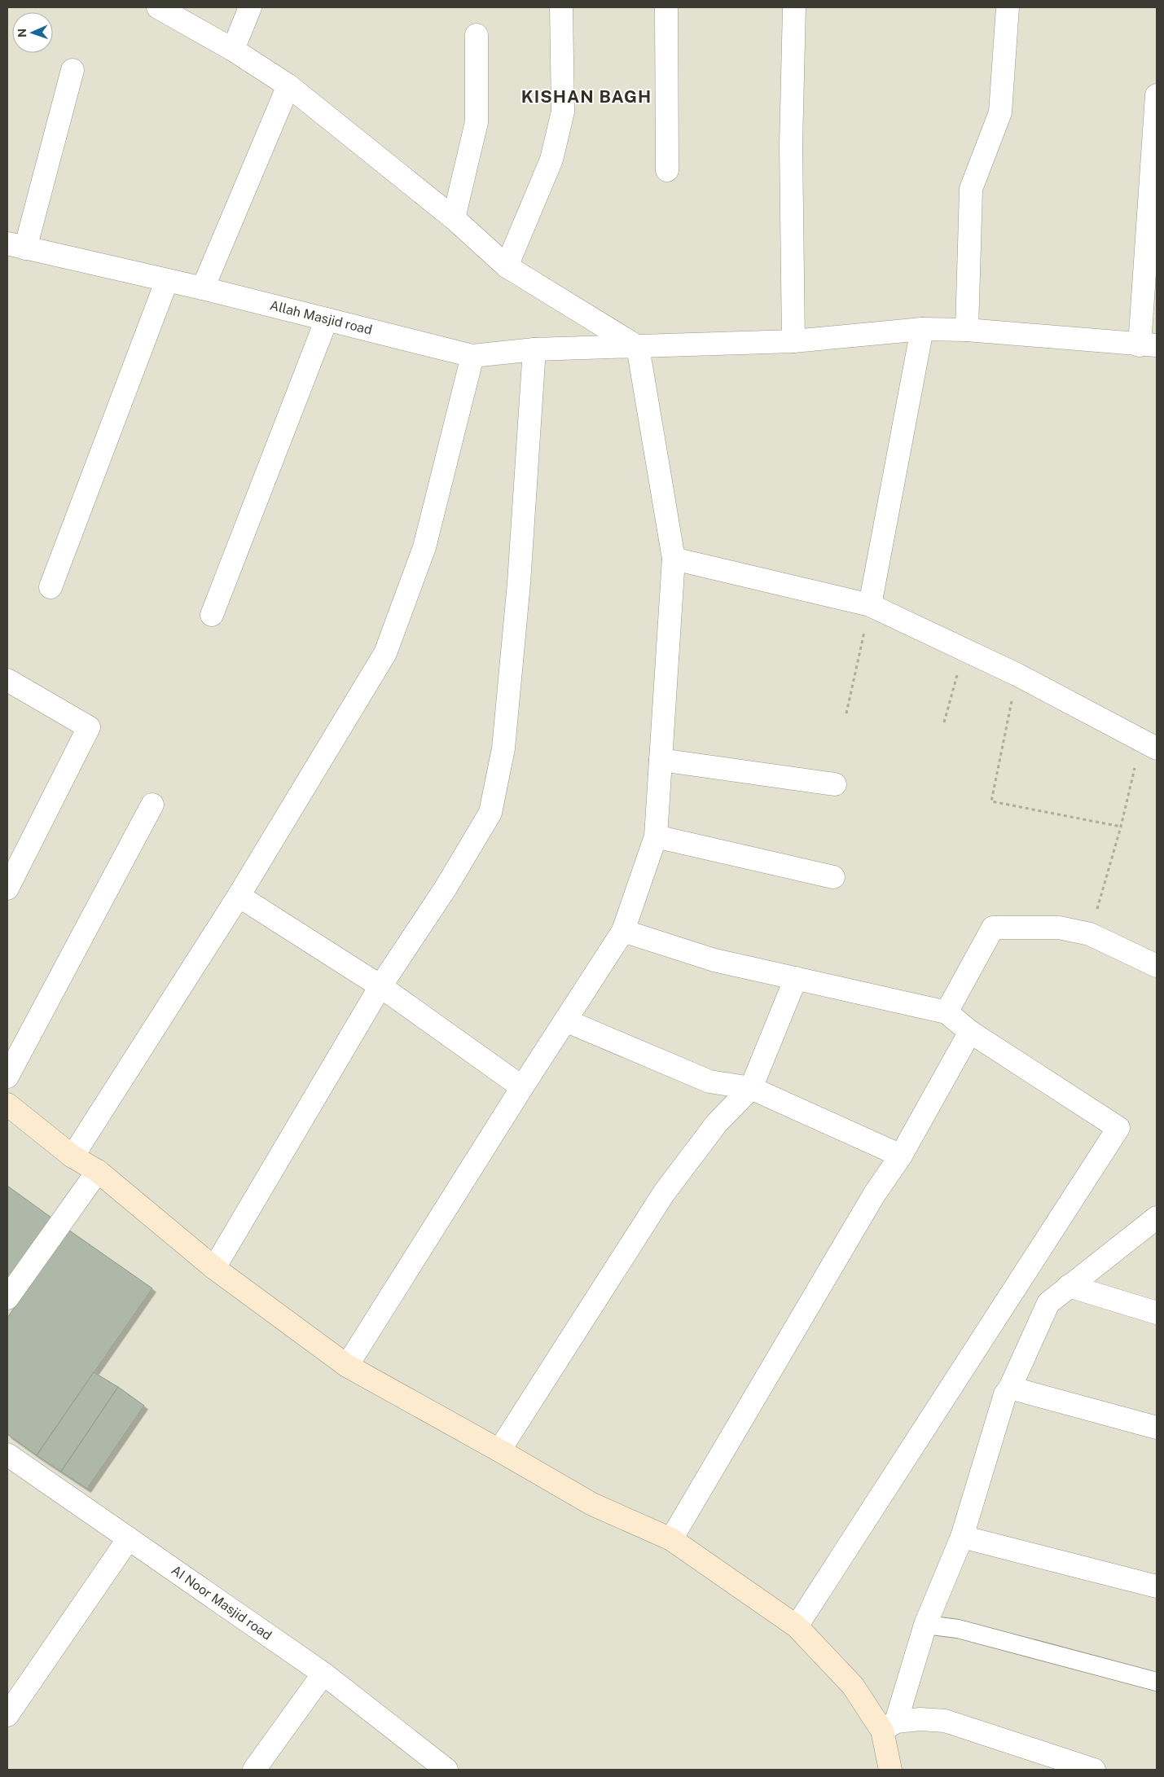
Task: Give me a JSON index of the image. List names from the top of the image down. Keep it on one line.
{"streets":{"street":["Allah Masjid road","AI Noor Masjid road"]},"districts":["KISHAN BAGH"],"north":"left"}
